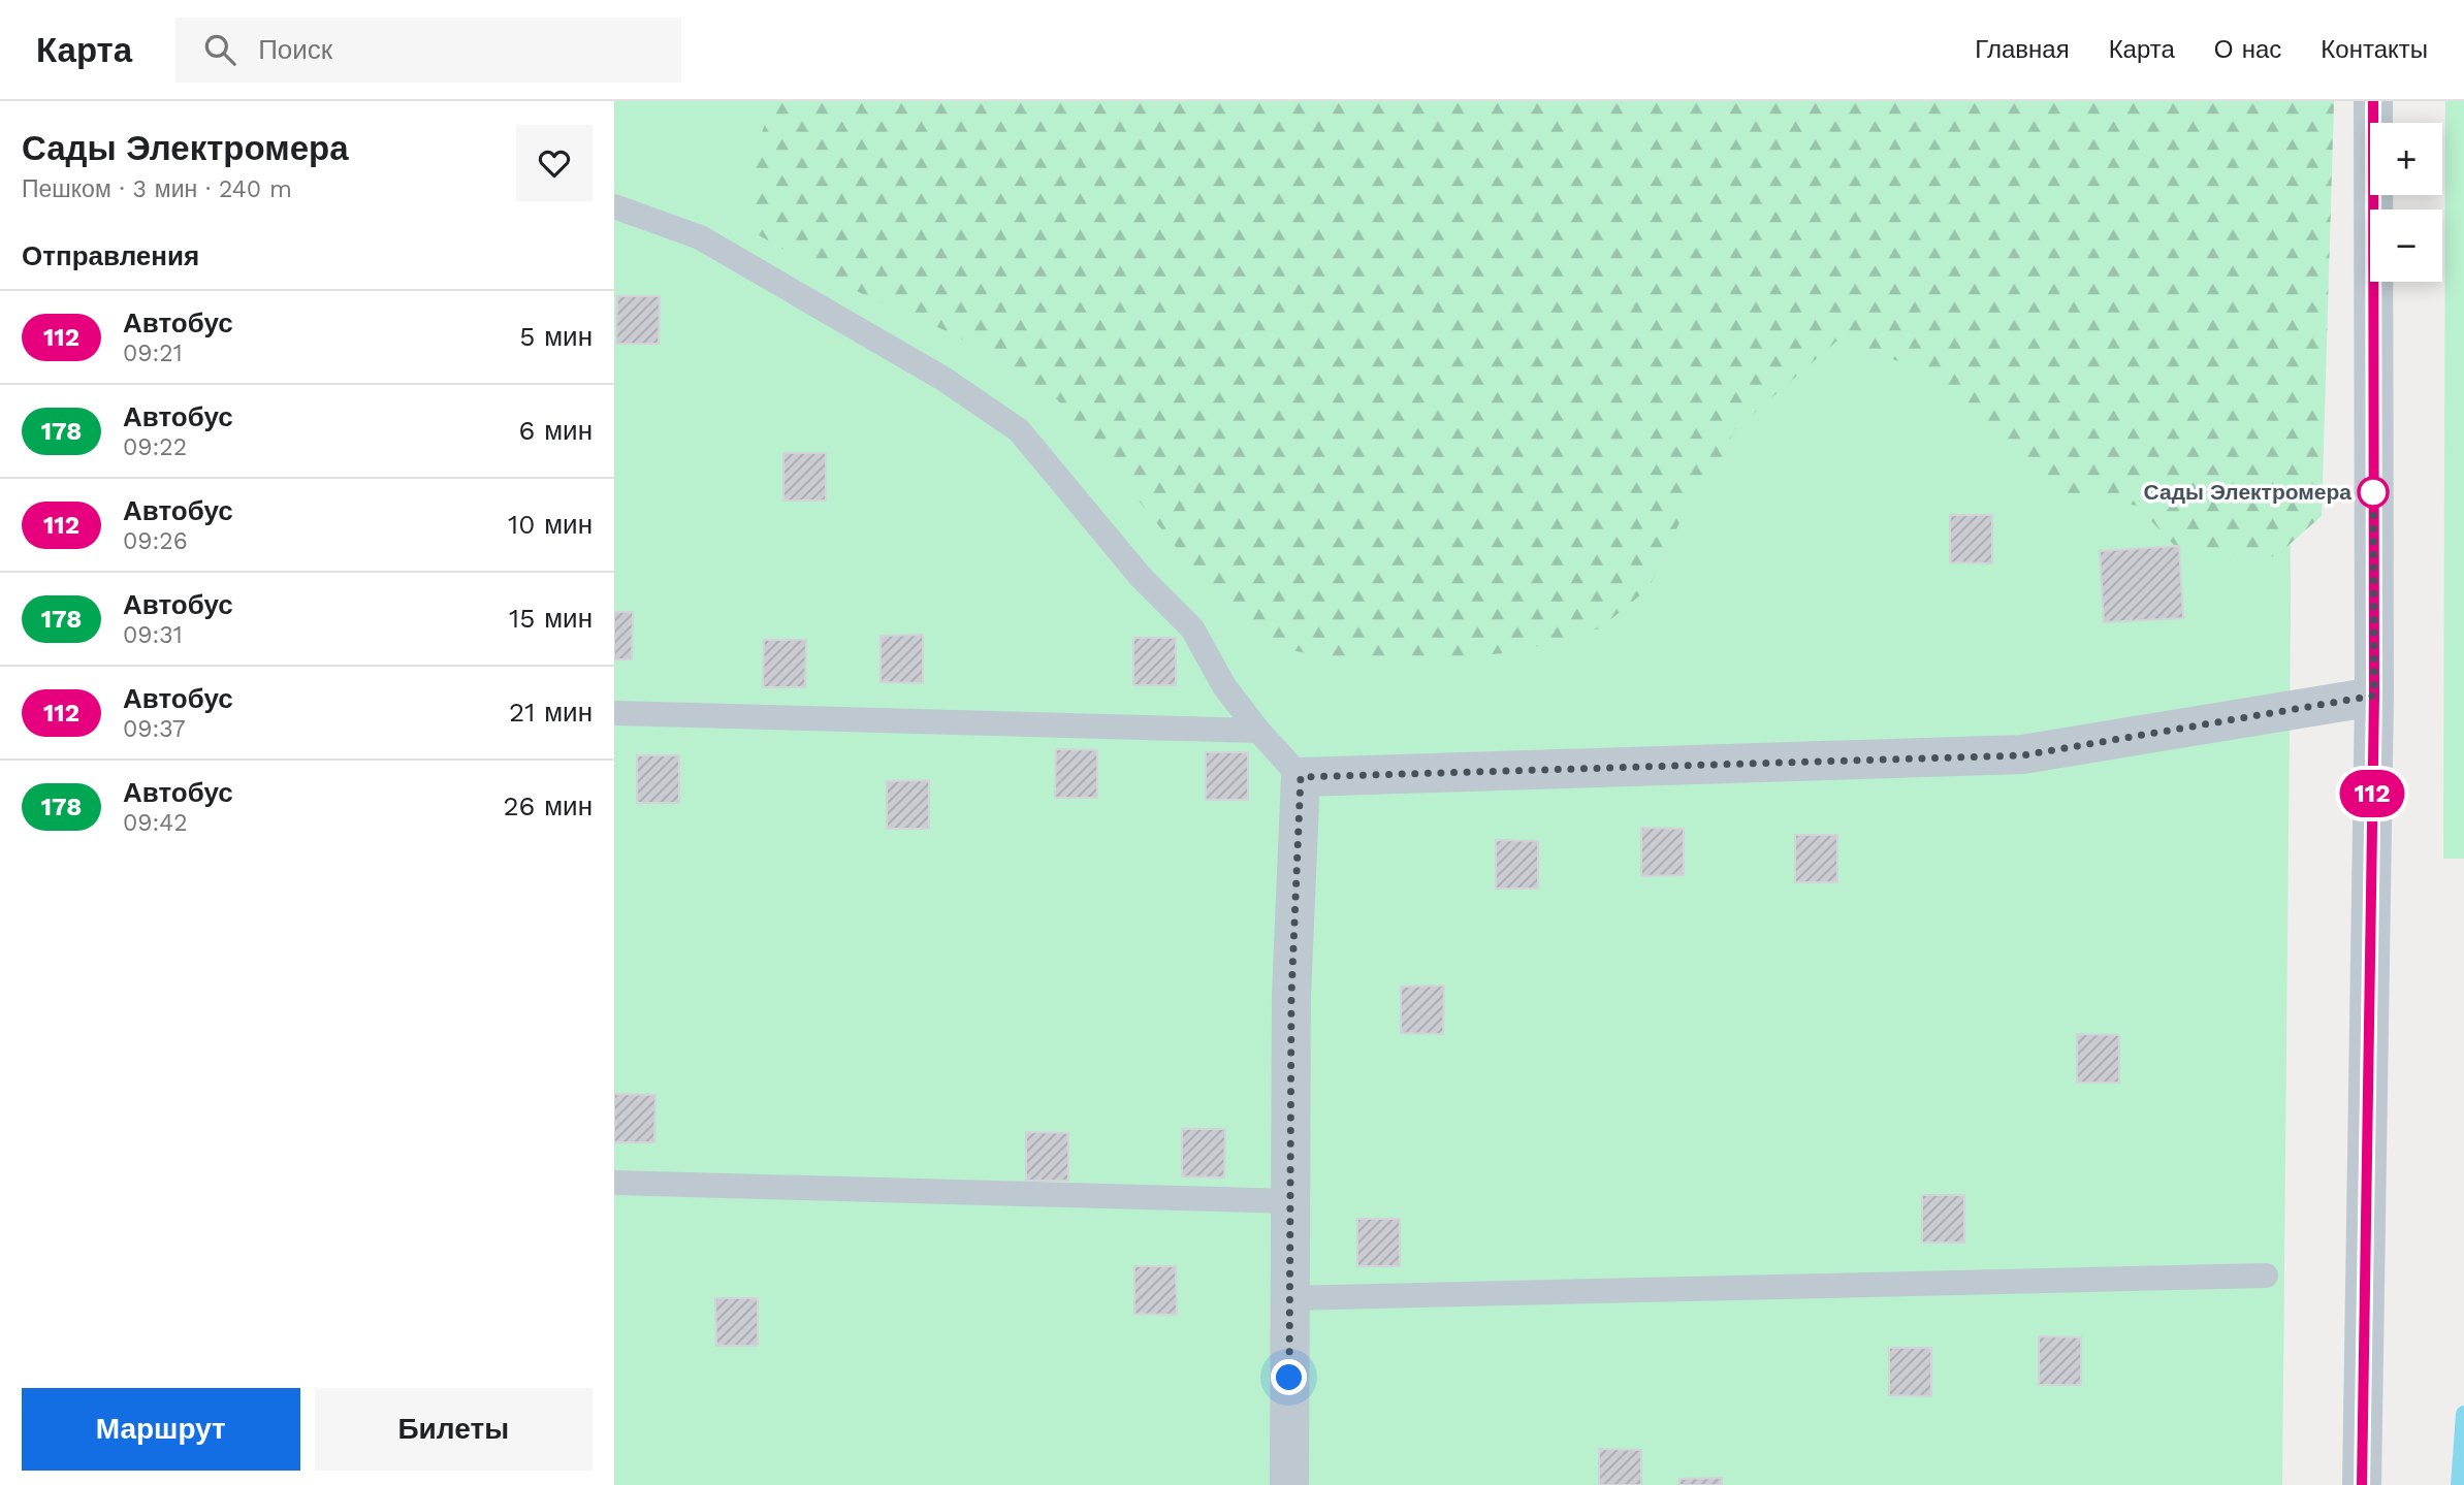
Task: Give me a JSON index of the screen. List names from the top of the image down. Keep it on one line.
{"places":["Сады Электромера"],"lines":["bus line 112"],"page":{"header":"Карта","search":"Поиск","nav":["Главная","Карта","О нас","Контакты"],"heading":[["Сады Электромера","Пешком · 3 мин · 240 m"],"Отправления"],"on_map":"112","map_buttons":["+","−"],"list":[{"mark":"112","name":"Автобус","note":"09:21","value":"5 мин"},{"mark":"178","name":"Автобус","note":"09:22","value":"6 мин"},{"mark":"112","name":"Автобус","note":"09:26","value":"10 мин"},{"mark":"178","name":"Автобус","note":"09:31","value":"15 мин"},{"mark":"112","name":"Автобус","note":"09:37","value":"21 мин"},{"mark":"178","name":"Автобус","note":"09:42","value":"26 мин"}],"buttons":["Маршрут","Билеты"]}}
